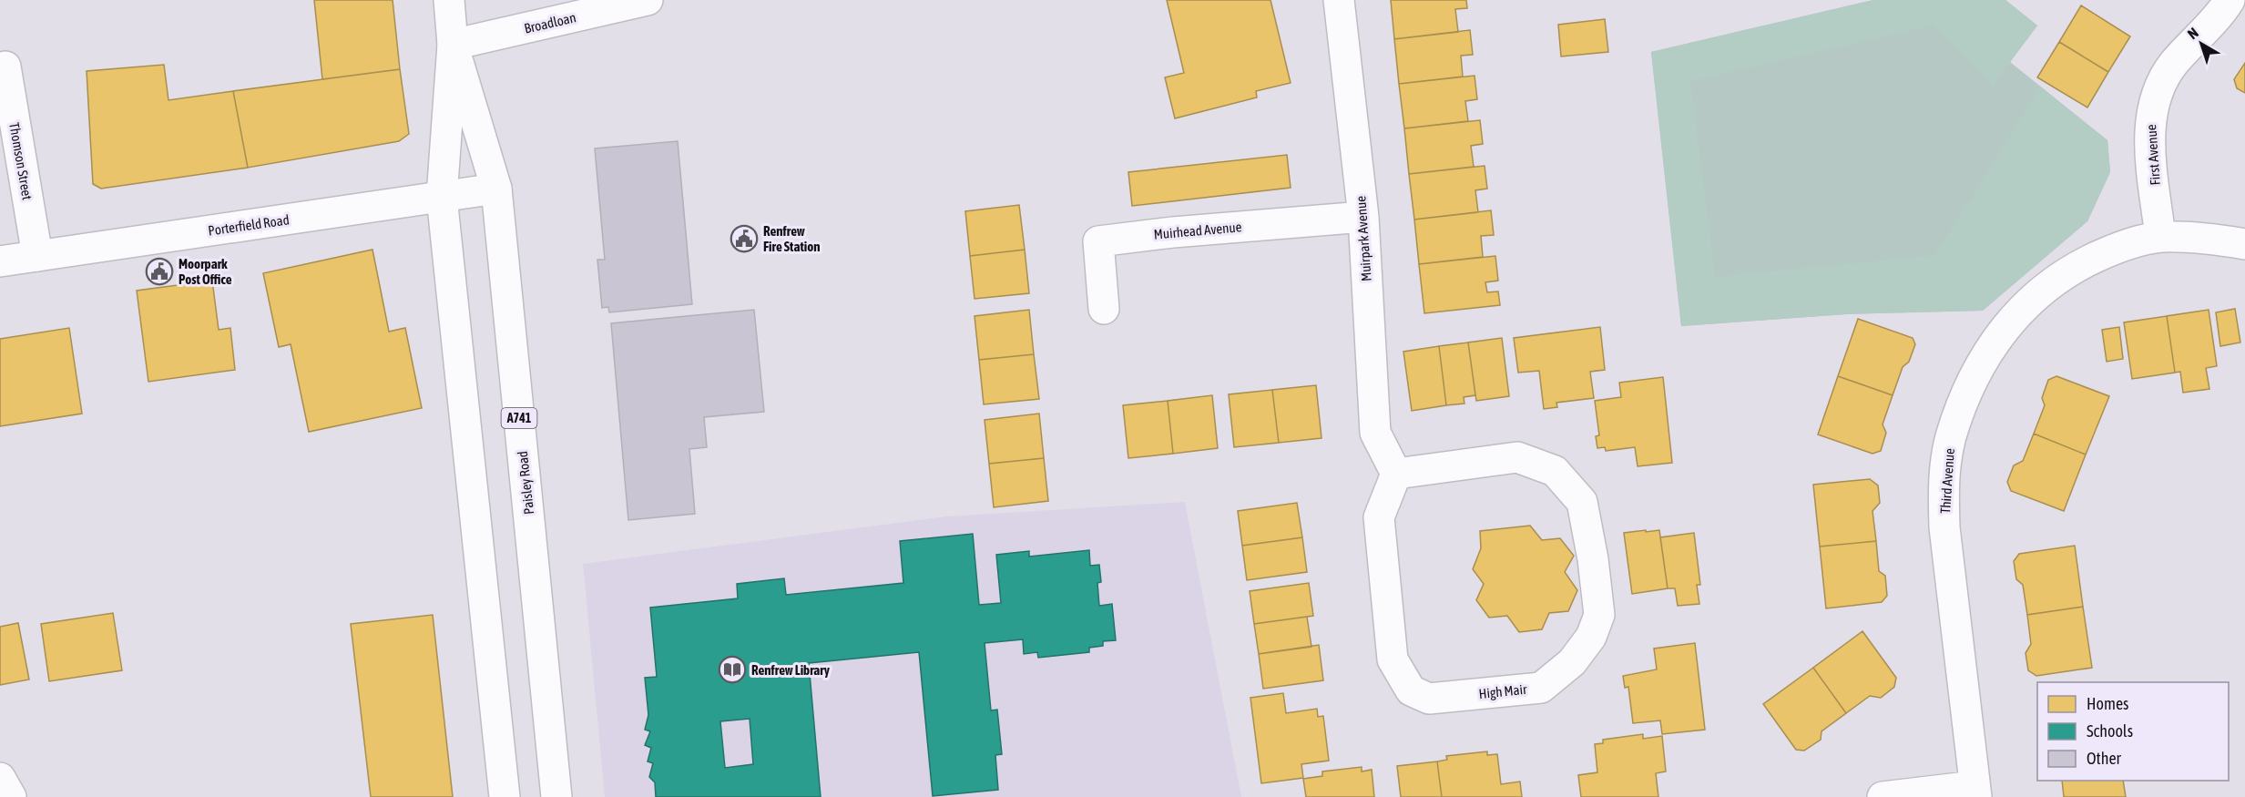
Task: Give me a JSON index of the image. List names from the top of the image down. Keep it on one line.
{"streets":{"street":["Broadloan","First Avenue","Thomson Street","Porterfield Road","Muirhead Avenue","Muirpark Avenue","A741","Third Avenue","Paisley Road","High Mair"]},"crossings":[["Broadloan","Paisley Road"],["First Avenue","Third Avenue"],["Thomson Street","Porterfield Road"],["Porterfield Road","Paisley Road"],["Muirhead Avenue","Muirpark Avenue"],["Muirpark Avenue","High Mair"]],"places":{"public building":["Renfrew Fire Station","Moorpark Post Office"],"library":["Renfrew Library"]},"legend":["Homes","Schools","Other"],"north":"top left"}
